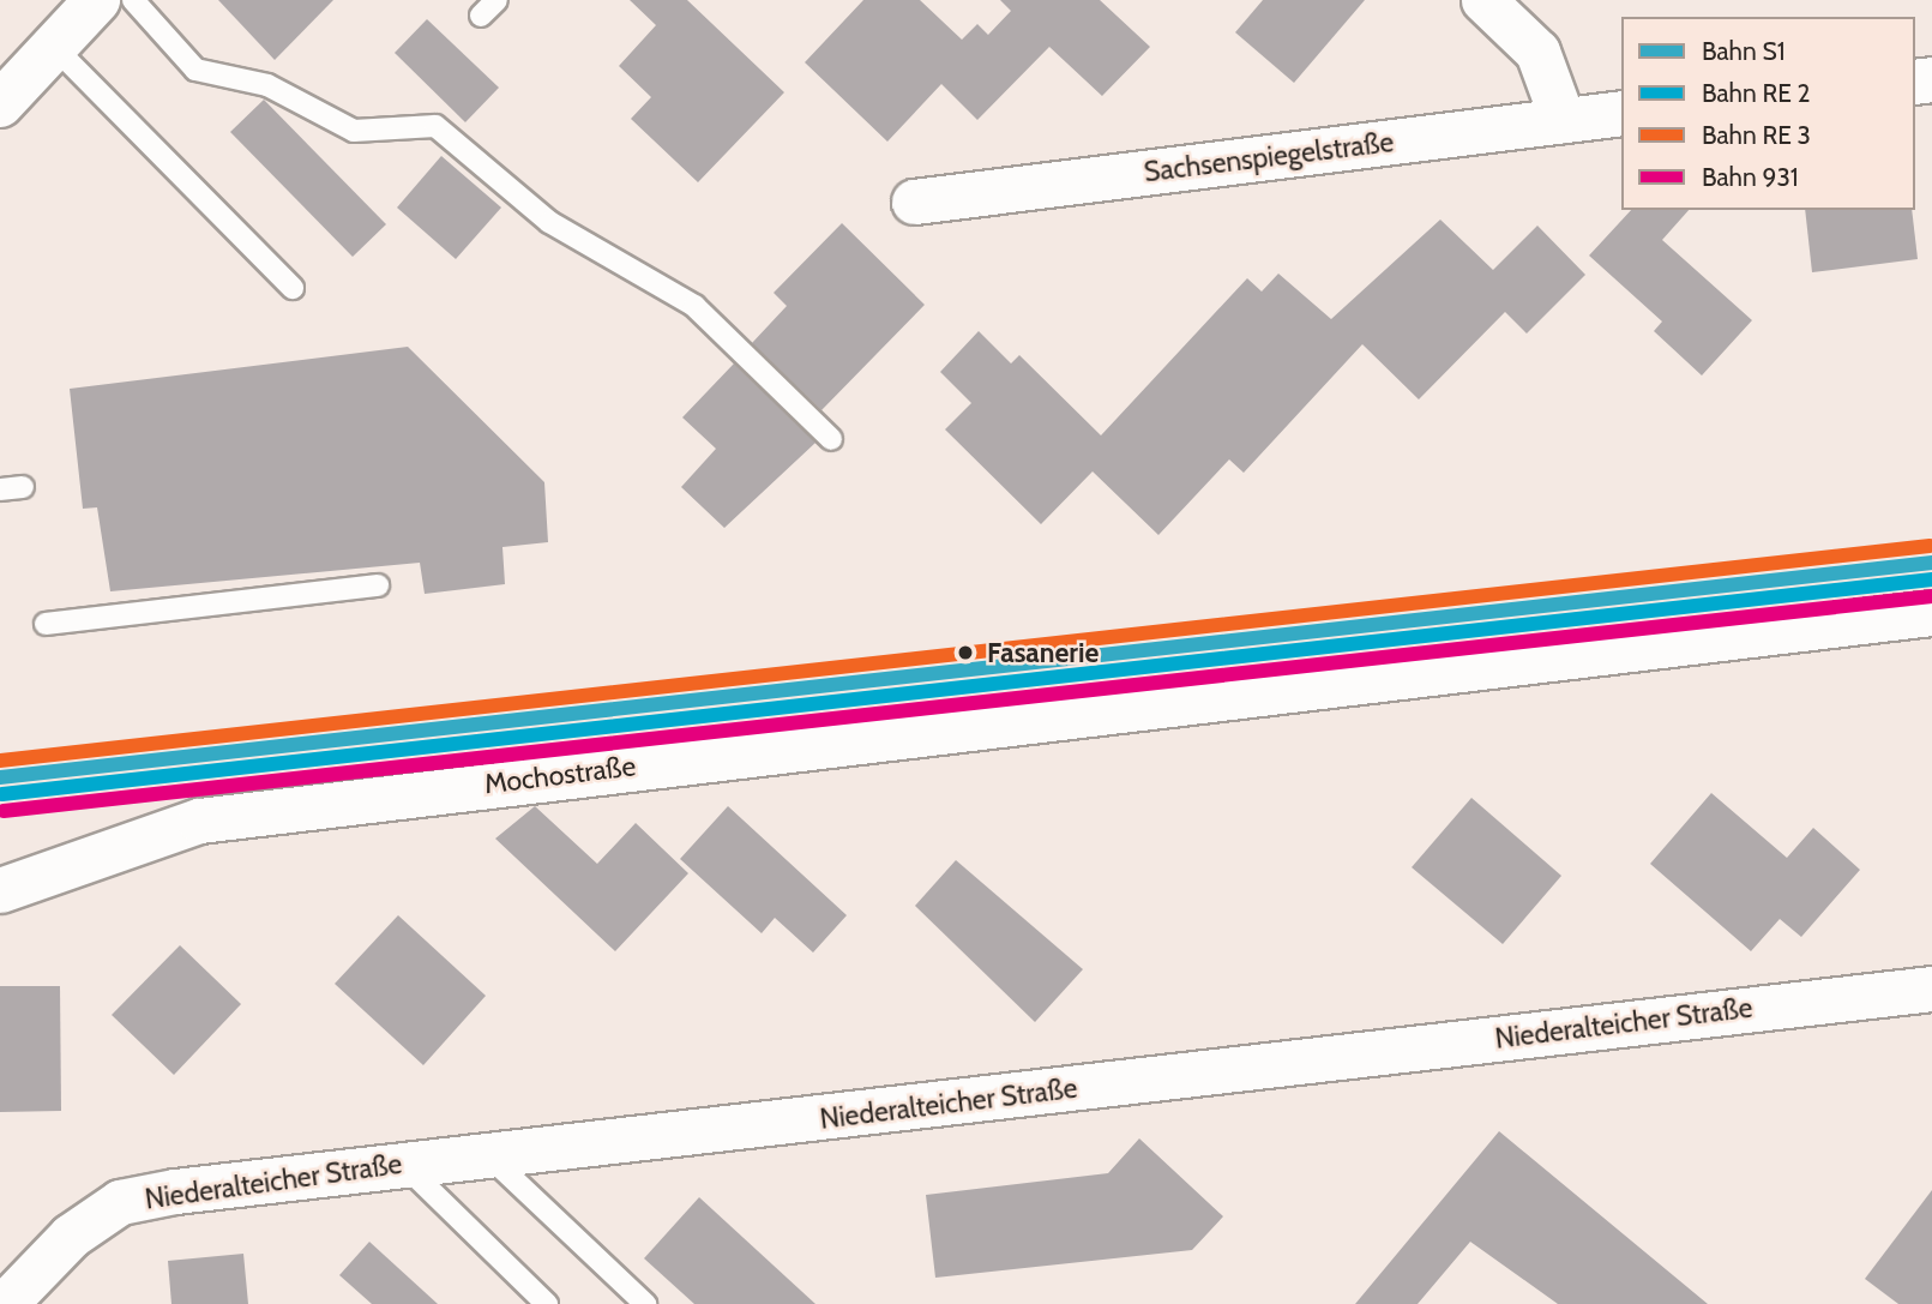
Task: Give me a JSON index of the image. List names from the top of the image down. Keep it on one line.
{"streets":{"street":["Sachsenspiegelstraße","Mochostraße","Niederalteicher Straße"]},"places":["Fasanerie"],"lines":["rail line S1","rail line 931"],"legend":["Bahn S1","Bahn RE 2","Bahn RE 3","Bahn 931"]}
